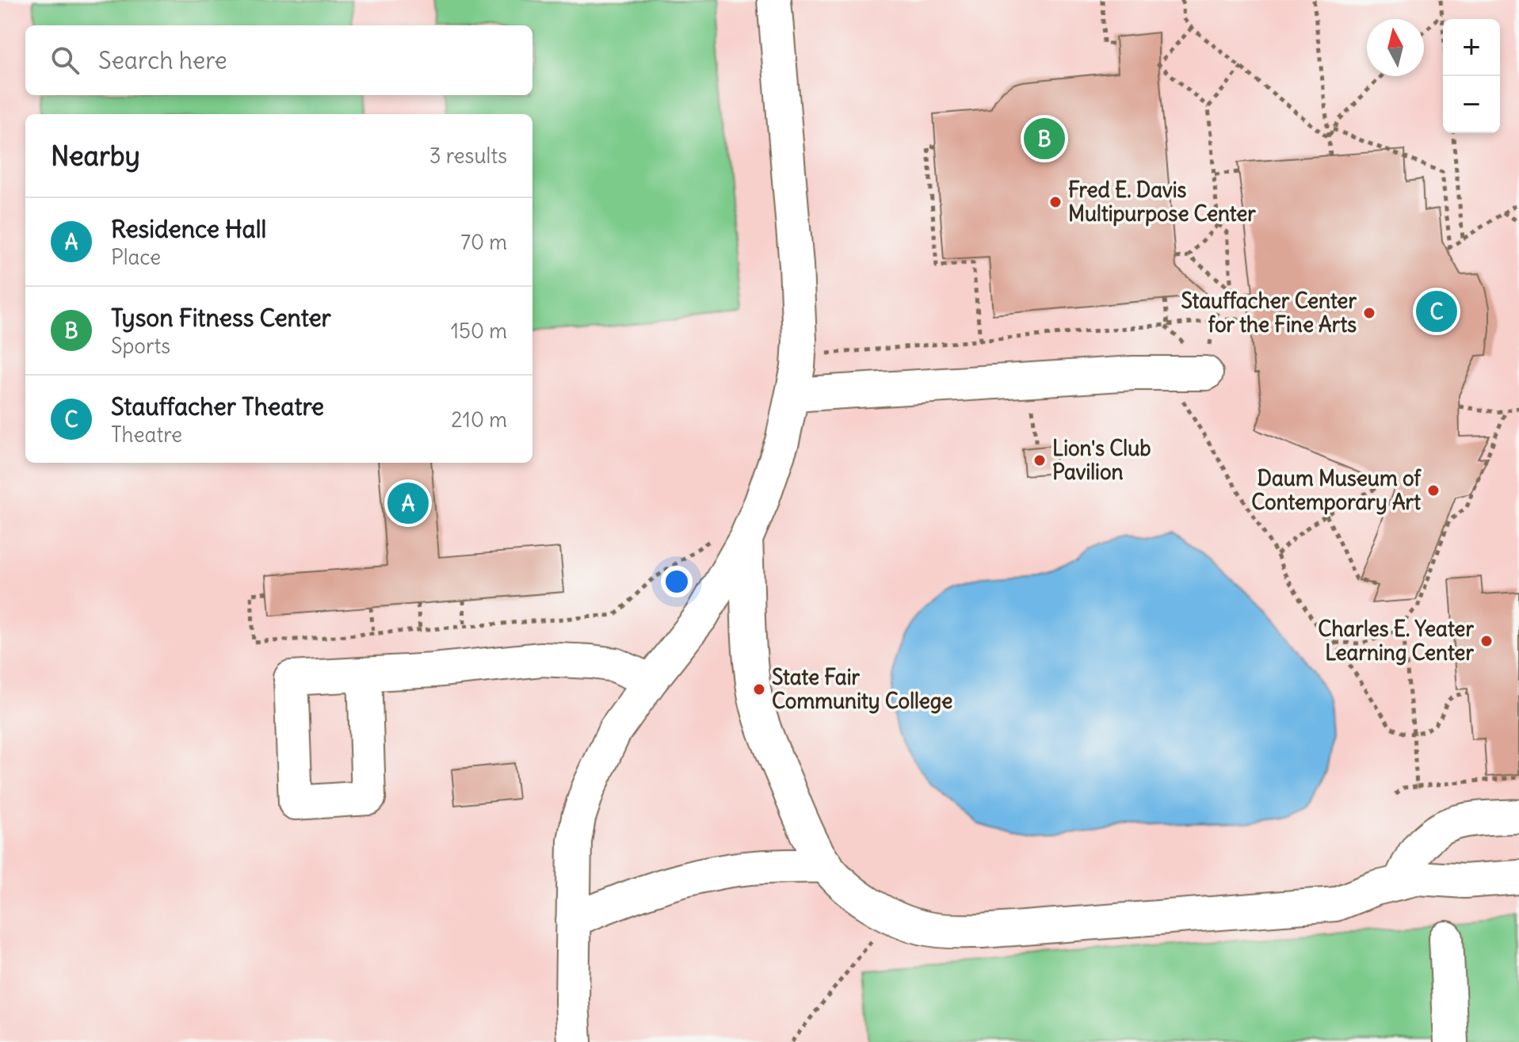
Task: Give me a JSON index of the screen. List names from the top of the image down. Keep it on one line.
{"places":["Fred E. Davis Multipurpose Center","Stauffacher Center for the Fine Arts","Lion's Club Pavilion","Daum Museum of Contemporary Art","Charles E. Yeater Learning Center","State Fair Community College"],"north":"top","page":{"map_buttons":["+","−"],"search":"Search here","heading":["Nearby","3 results"],"pins":["B","C","A"],"list":[{"mark":"A","name":"Residence Hall","note":"Place","value":"70 m"},{"mark":"B","name":"Tyson Fitness Center","note":"Sports","value":"150 m"},{"mark":"C","name":"Stauffacher Theatre","note":"Theatre","value":"210 m"}]}}
